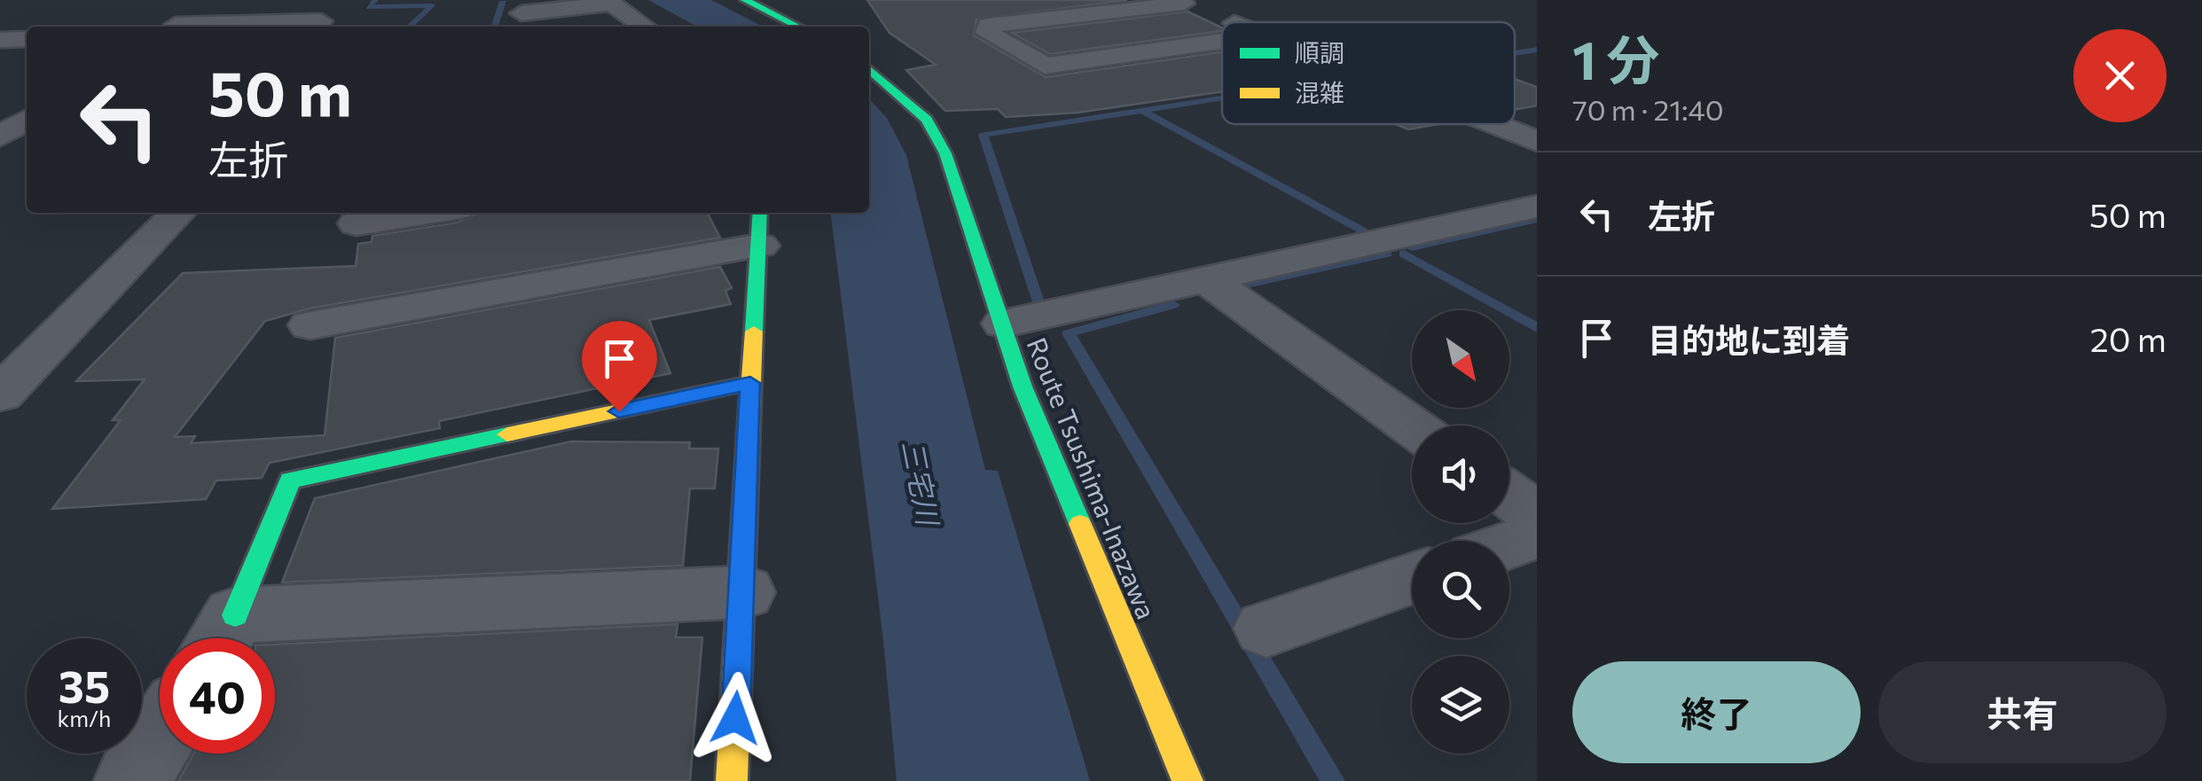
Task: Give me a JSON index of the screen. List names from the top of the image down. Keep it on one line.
{"streets":{"main road":["Route Tsushima-Inazawa"]},"water":["三宅川"],"legend":["順調","混雑"],"north":"bottom right","page":{"heading":["1 分","70 m · 21:40"],"turn":["50 m","左折"],"list":[{"name":"左折","value":"50 m"},{"name":"目的地に到着","value":"20 m"}],"speed":"35 km/h","limit":"40","buttons":["終了","共有"]}}
